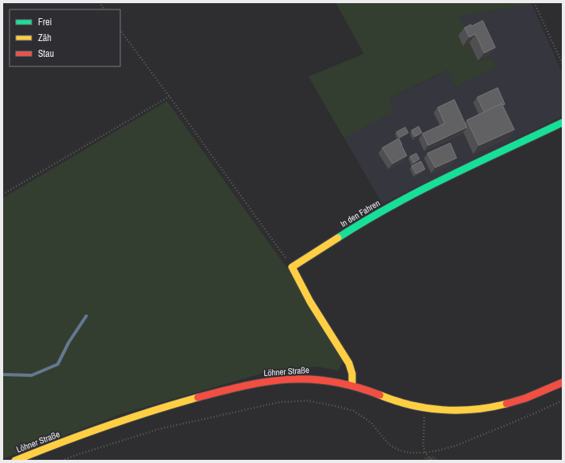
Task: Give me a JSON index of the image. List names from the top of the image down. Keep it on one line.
{"streets":{"main road":["In den Fahren","Löhner Straße"]},"legend":["Frei","Zäh","Stau"]}
